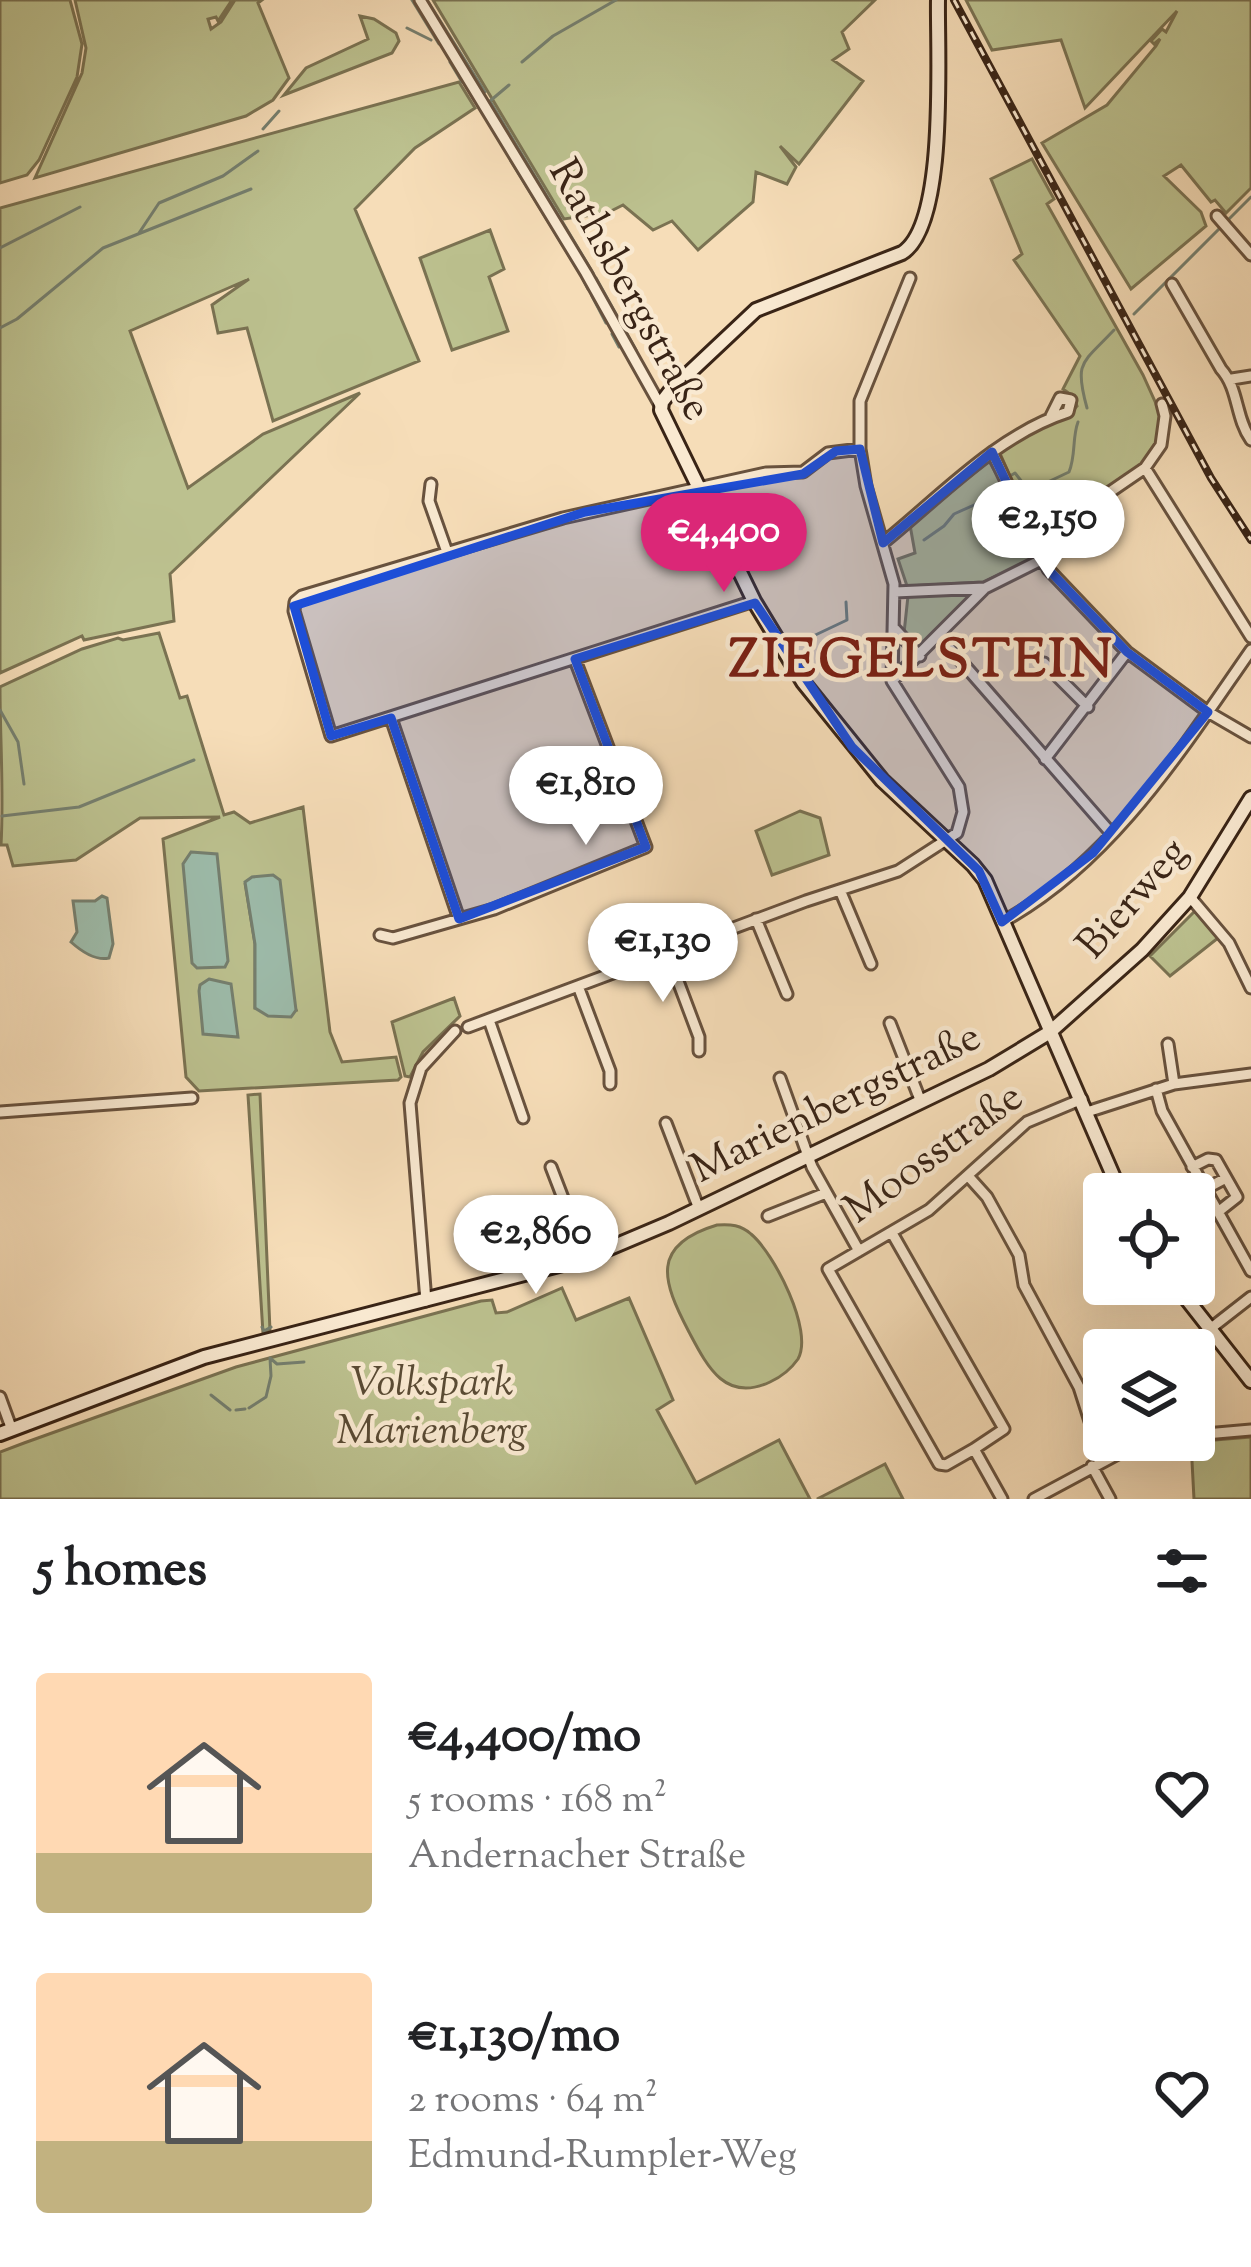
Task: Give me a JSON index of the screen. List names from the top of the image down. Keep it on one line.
{"streets":{"main road":["Rathsbergstraße","Bierweg","Marienbergstraße"],"street":["Moosstraße"]},"crossings":[["Rathsbergstraße","Bierweg"],["Rathsbergstraße","Marienbergstraße"],["Rathsbergstraße","Moosstraße"],["Bierweg","Marienbergstraße"]],"districts":["ZIEGELSTEIN"],"parks":["Volkspark Marienberg"],"page":{"price":["€2,150","€4,400","€1,810","€1,130","€2,860"],"heading":"5 homes","list":[{"name":"€4,400/mo","note":"5 rooms · 168 m² · Andernacher Straße"},{"name":"€1,130/mo","note":"2 rooms · 64 m² · Edmund-Rumpler-Weg"}]}}
